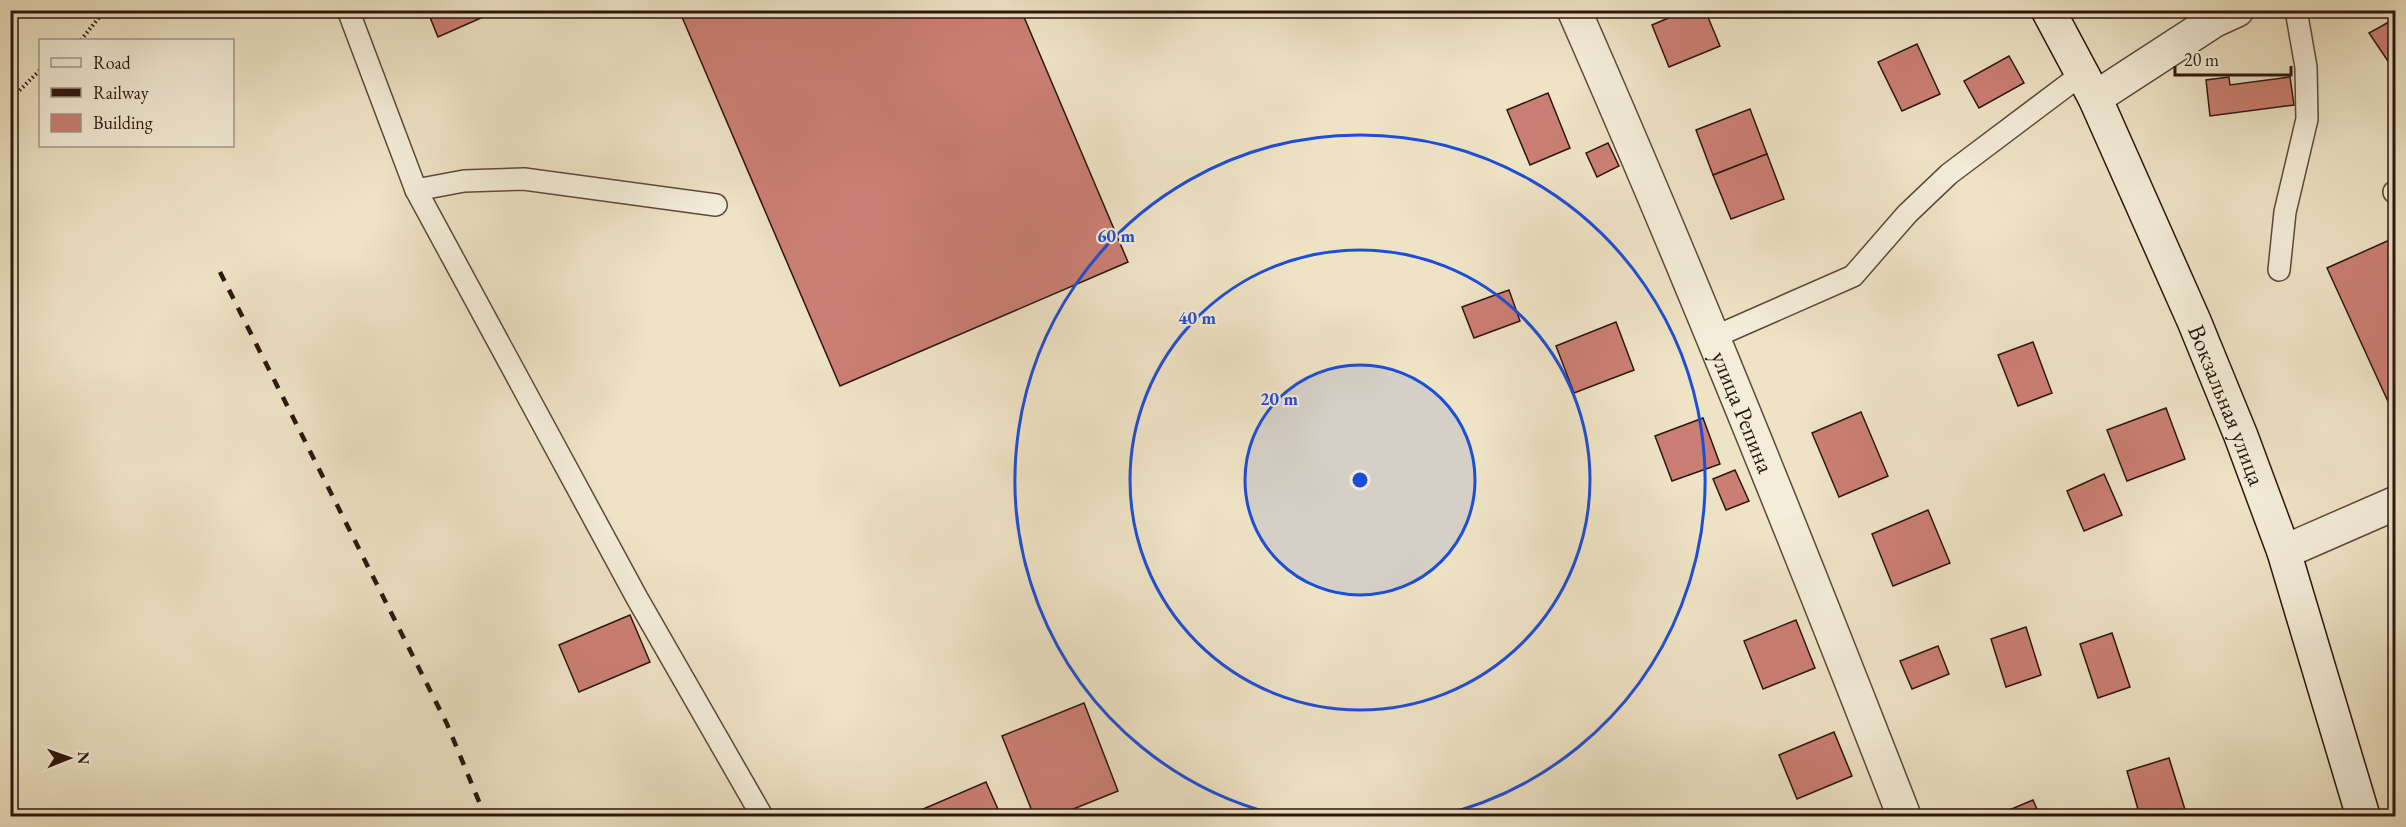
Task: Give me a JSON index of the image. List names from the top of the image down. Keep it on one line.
{"streets":{"street":["Вокзальная улица","улица Репина"]},"legend":["Road","Railway","Building"],"scale_bar":"20 m","north":"right","rings":["60 m","40 m","20 m"]}
